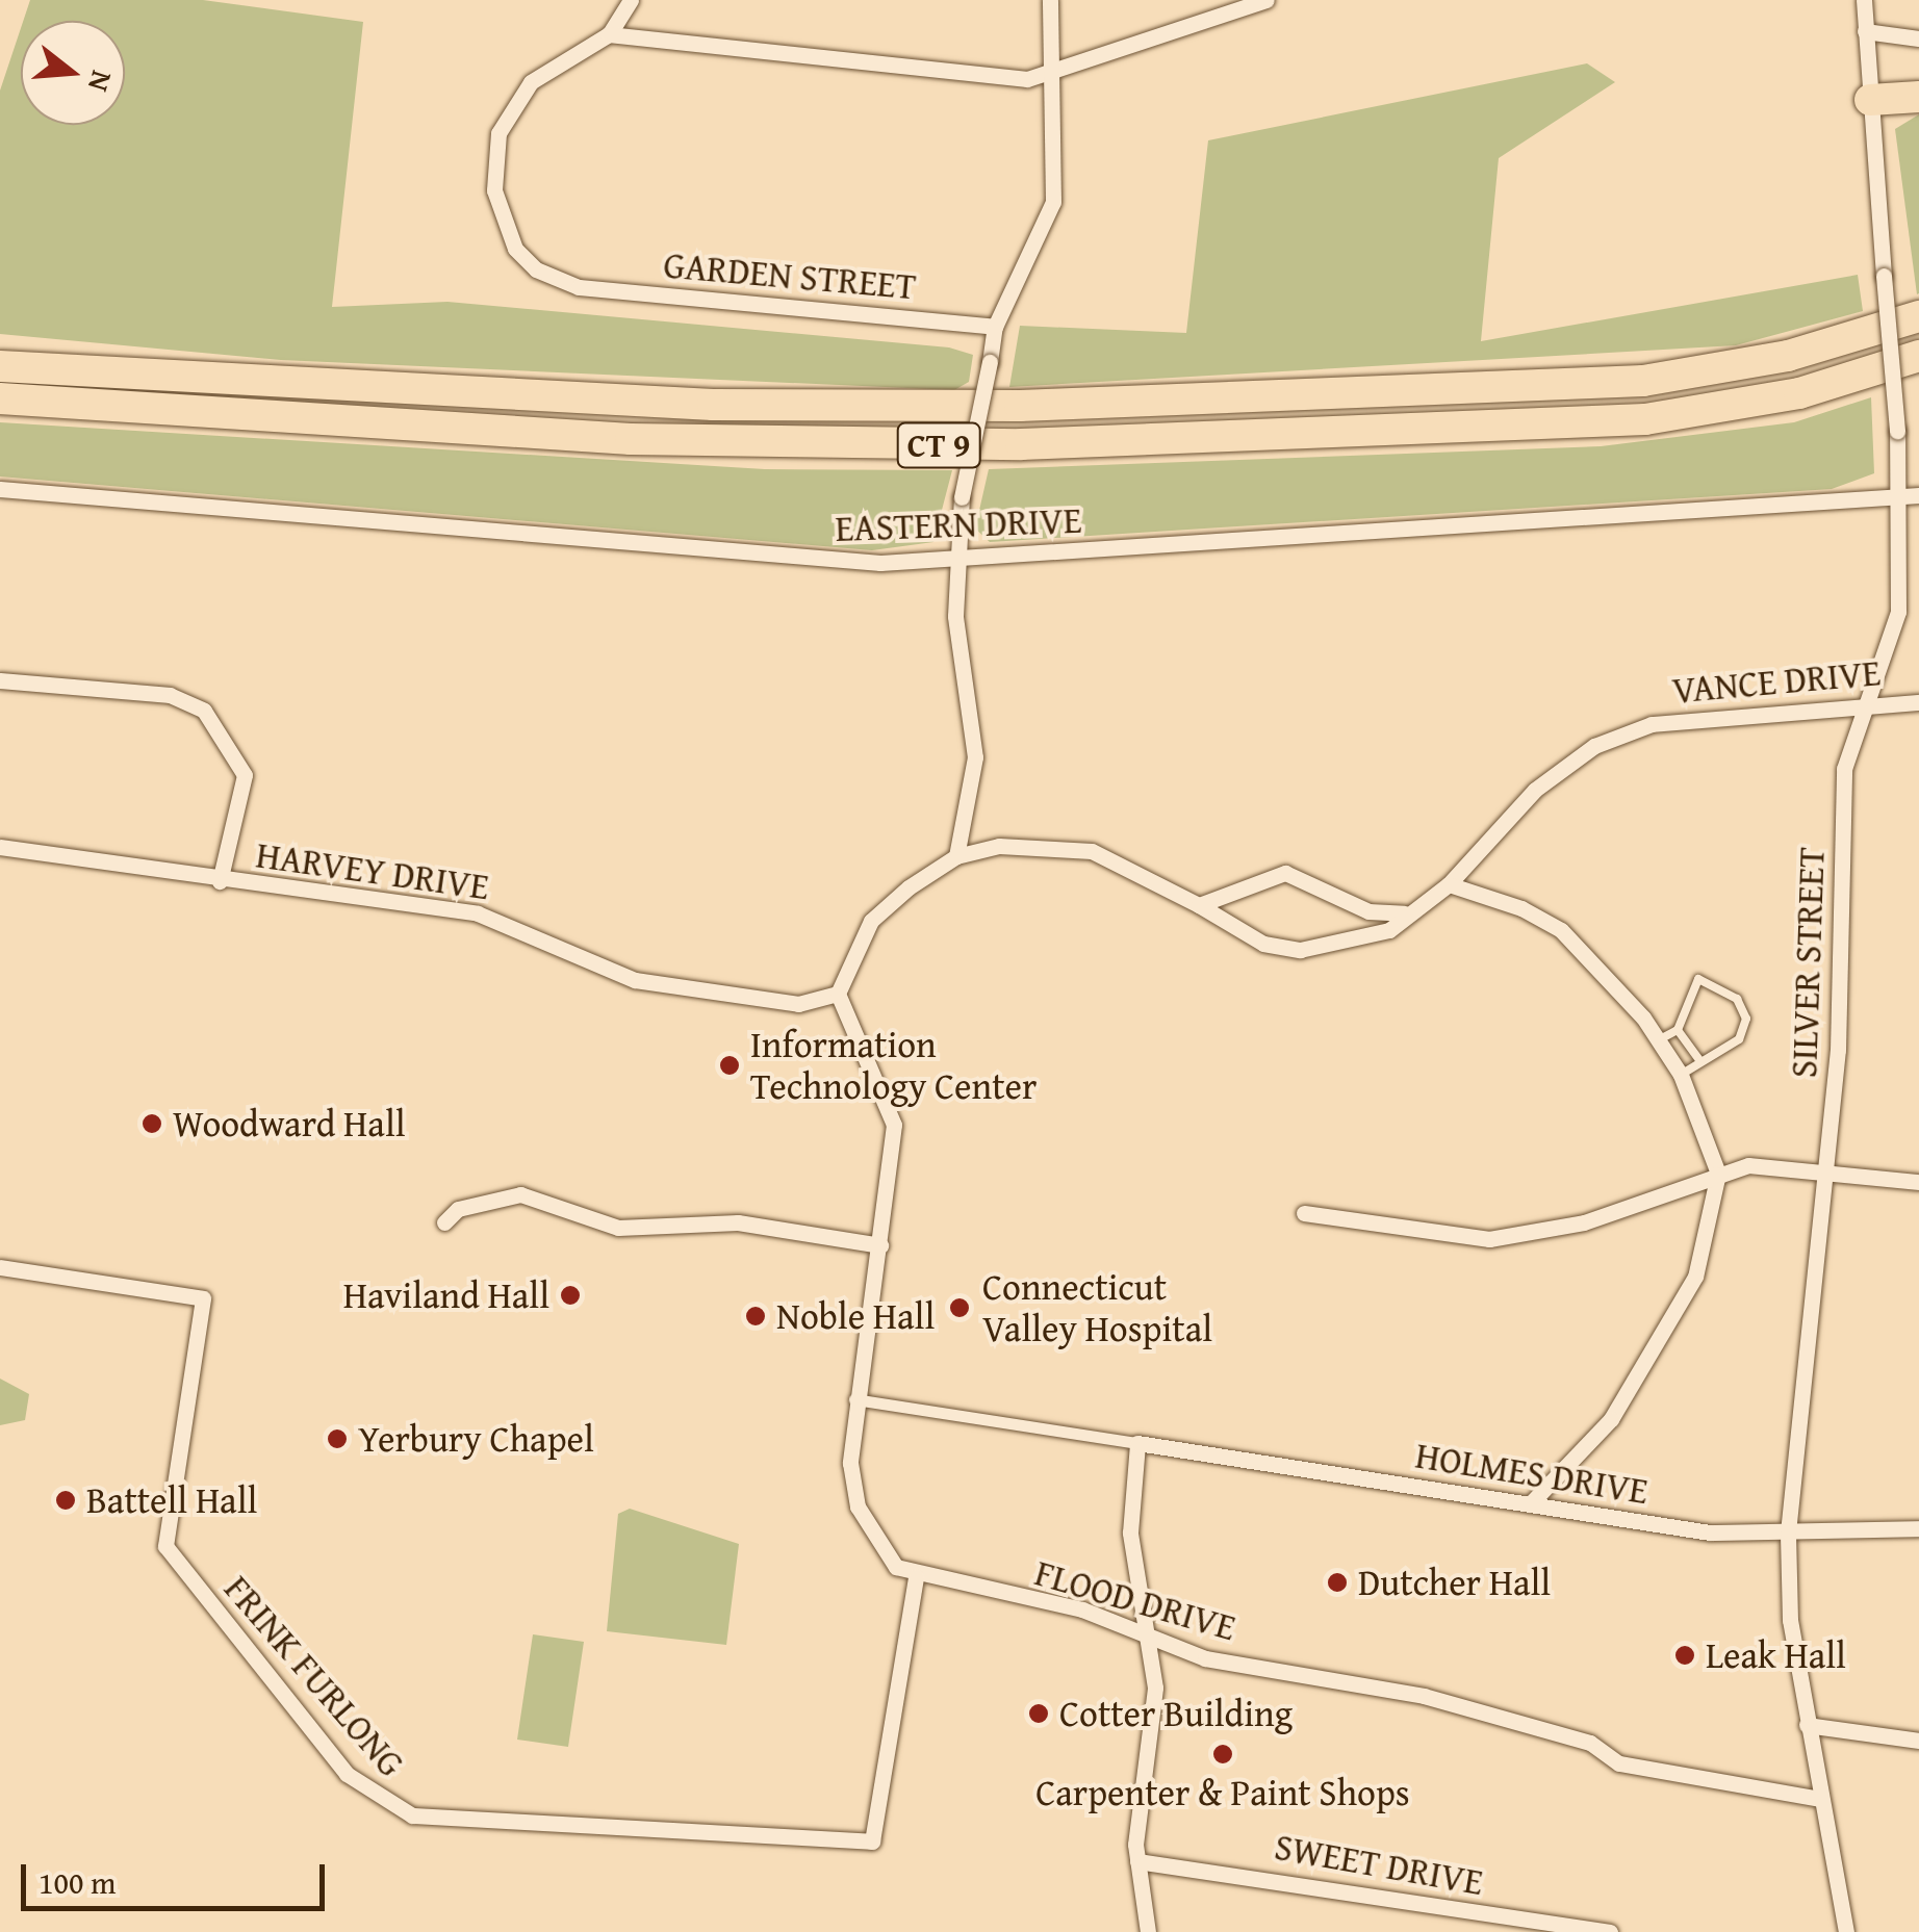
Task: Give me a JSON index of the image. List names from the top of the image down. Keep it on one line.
{"streets":{"highway":["CT 9"],"street":["GARDEN STREET","EASTERN DRIVE","VANCE DRIVE","HARVEY DRIVE","SILVER STREET","HOLMES DRIVE","FLOOD DRIVE","FRINK FURLONG","SWEET DRIVE"]},"crossings":[["EASTERN DRIVE","SILVER STREET"],["VANCE DRIVE","SILVER STREET"],["HARVEY DRIVE","FLOOD DRIVE"],["SILVER STREET","HOLMES DRIVE"],["SILVER STREET","FLOOD DRIVE"],["FLOOD DRIVE","FRINK FURLONG"]],"places":["Information Technology Center","Woodward Hall","Haviland Hall","Connecticut Valley Hospital","Noble Hall","Yerbury Chapel","Battell Hall","Dutcher Hall","Leak Hall","Cotter Building","Carpenter & Paint Shops"],"scale_bar":"100 m","north":"right"}
